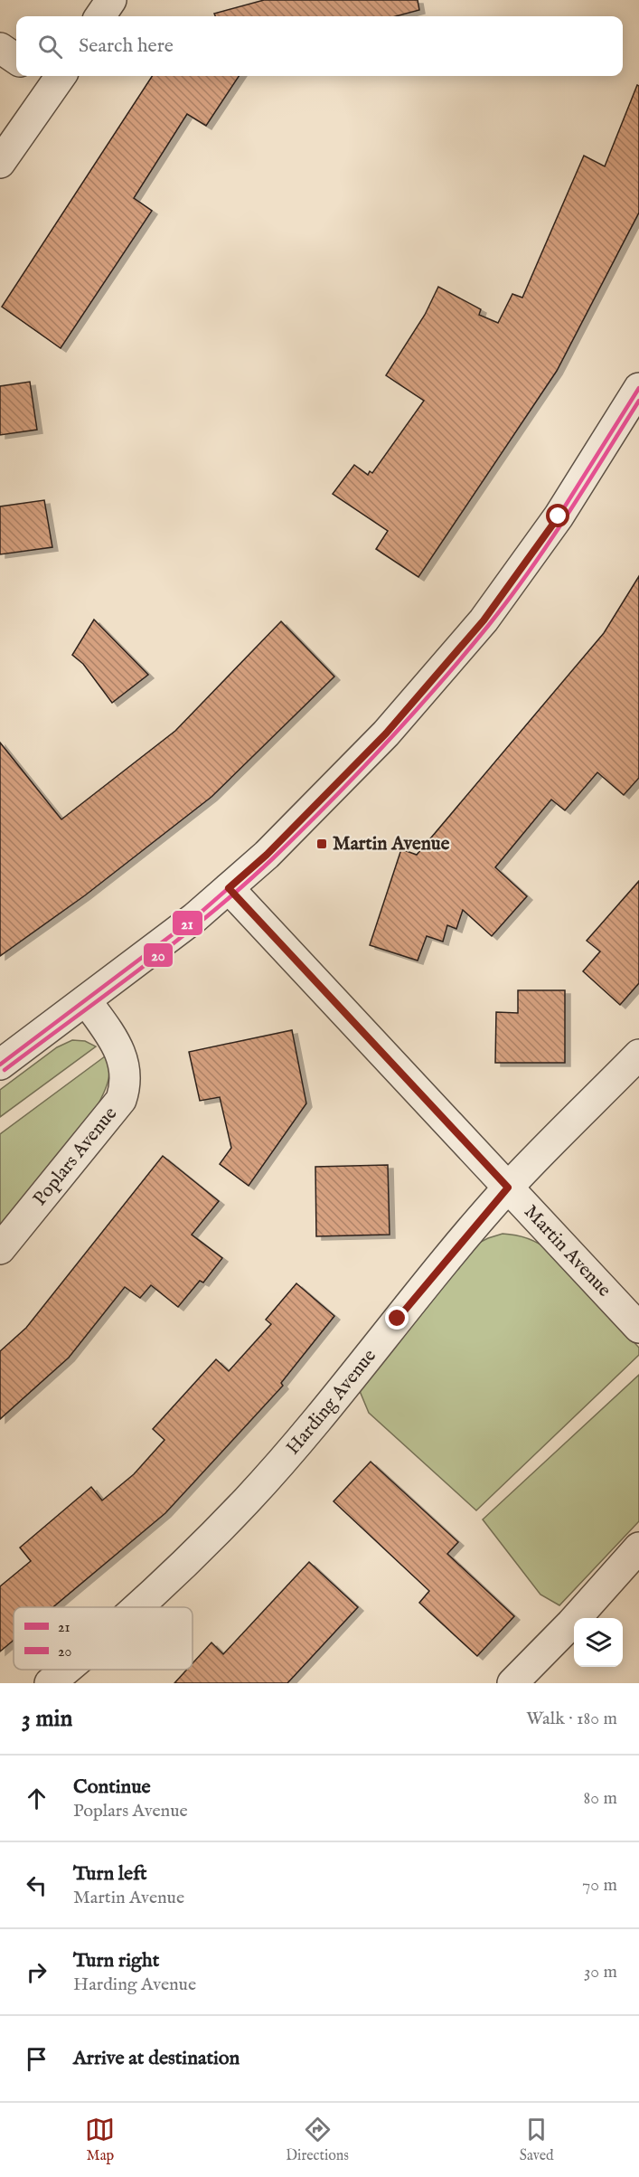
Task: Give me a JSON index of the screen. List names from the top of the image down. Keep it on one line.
{"streets":{"street":["Poplars Avenue","Martin Avenue","Harding Avenue"]},"crossings":[["Martin Avenue","Harding Avenue"]],"places":{"transit":["Martin Avenue"]},"lines":["transit line 21","transit line 20"],"legend":["21","20"],"page":{"search":"Search here","heading":["3 min","Walk · 180 m"],"list":[["Continue","Poplars Avenue","80 m"],["Turn left","Martin Avenue","70 m"],["Turn right","Harding Avenue","30 m"],"Arrive at destination"],"nav":["Map","Directions","Saved"]}}
